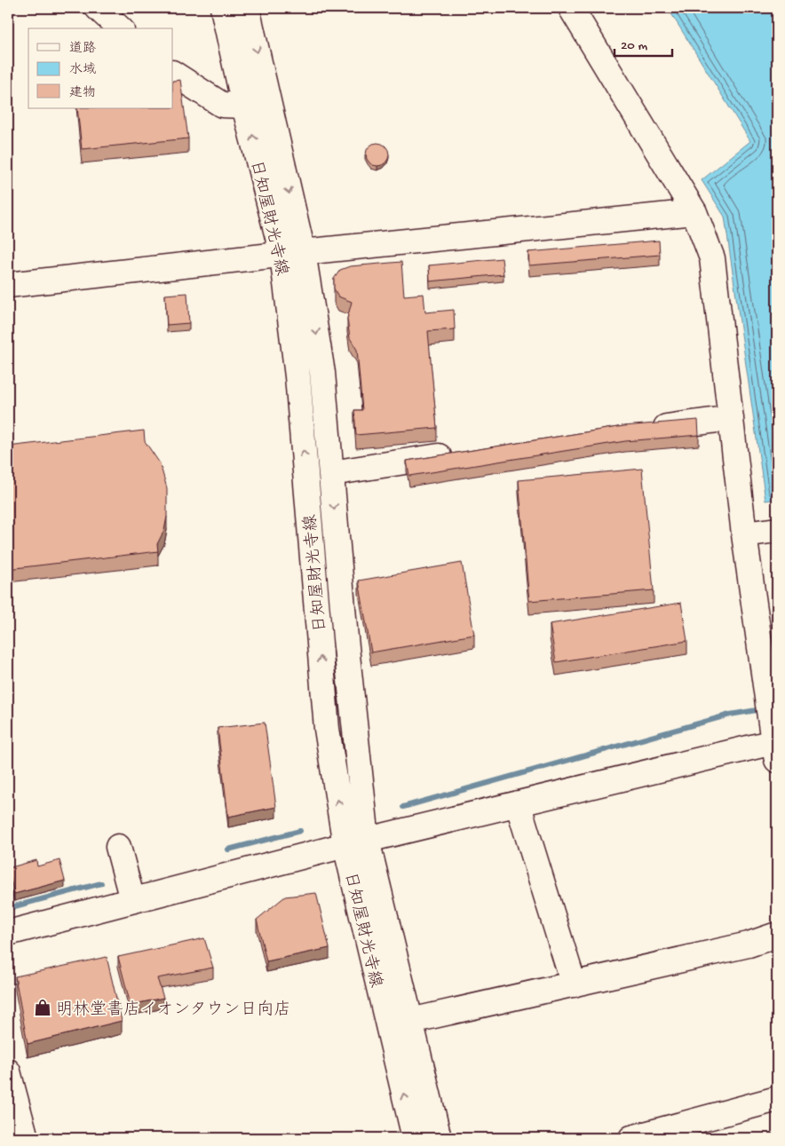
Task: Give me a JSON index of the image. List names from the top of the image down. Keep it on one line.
{"streets":{"street":["日知屋財光寺線"]},"places":{"shop":["明林堂書店イオンタウン日向店"]},"legend":["道路","水域","建物"],"scale_bar":"20 m"}
